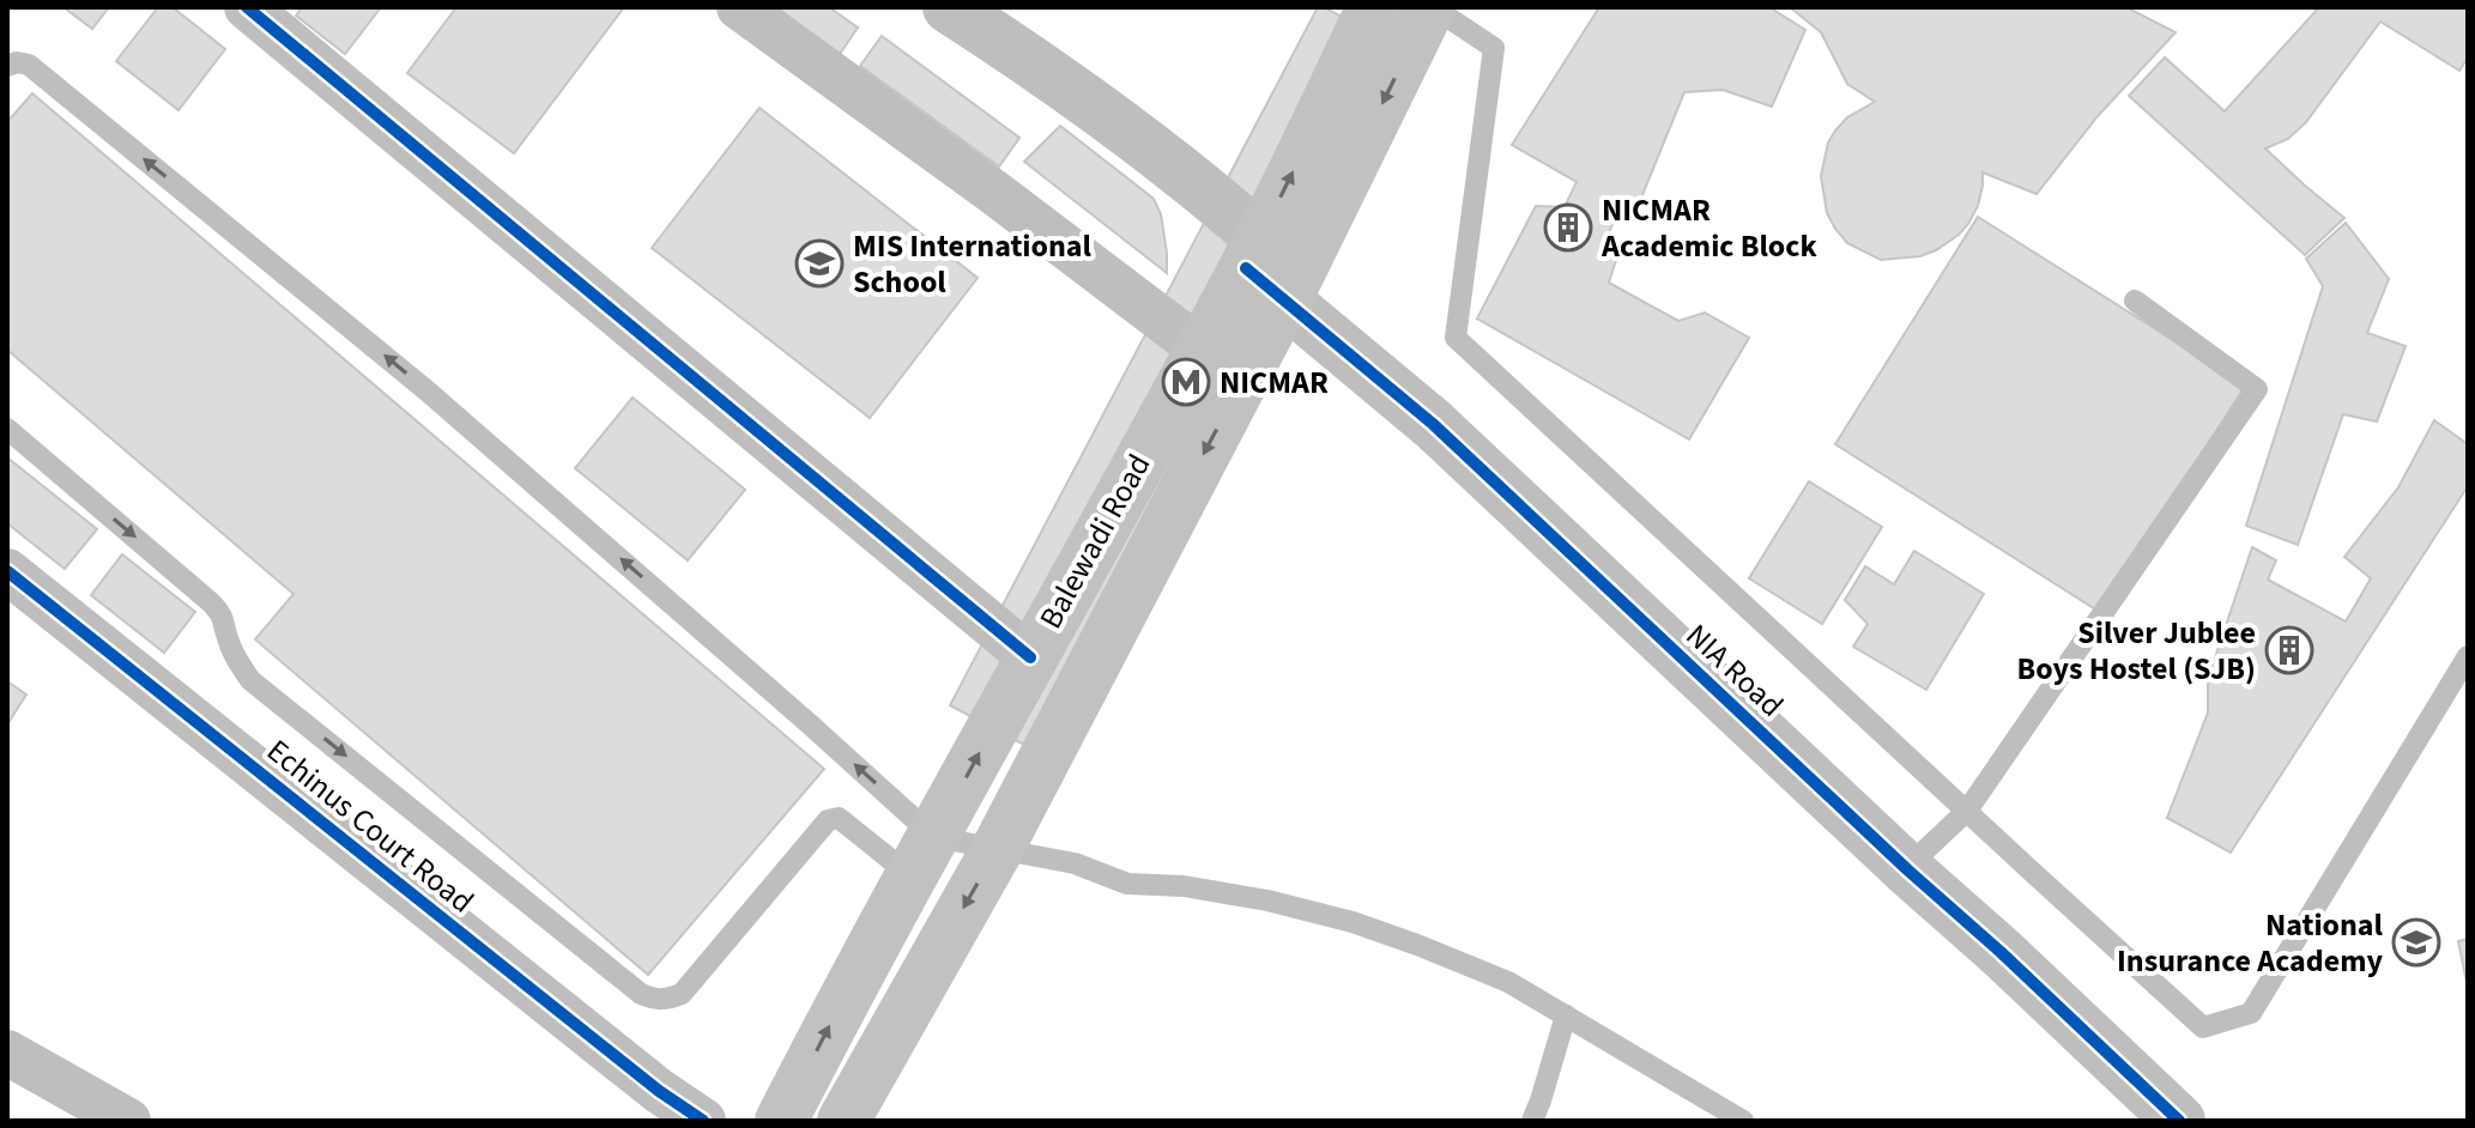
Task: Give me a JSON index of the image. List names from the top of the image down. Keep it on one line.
{"streets":{"main road":["Balewadi Road"],"street":["NIA Road","Echinus Court Road"]},"crossings":[["Balewadi Road","NIA Road"]],"places":{"building":["NICMAR Academic Block","Silver Jublee Boys Hostel (SJB)"],"school or university":["MIS International School","National Insurance Academy"],"metro station":["NICMAR"]}}
